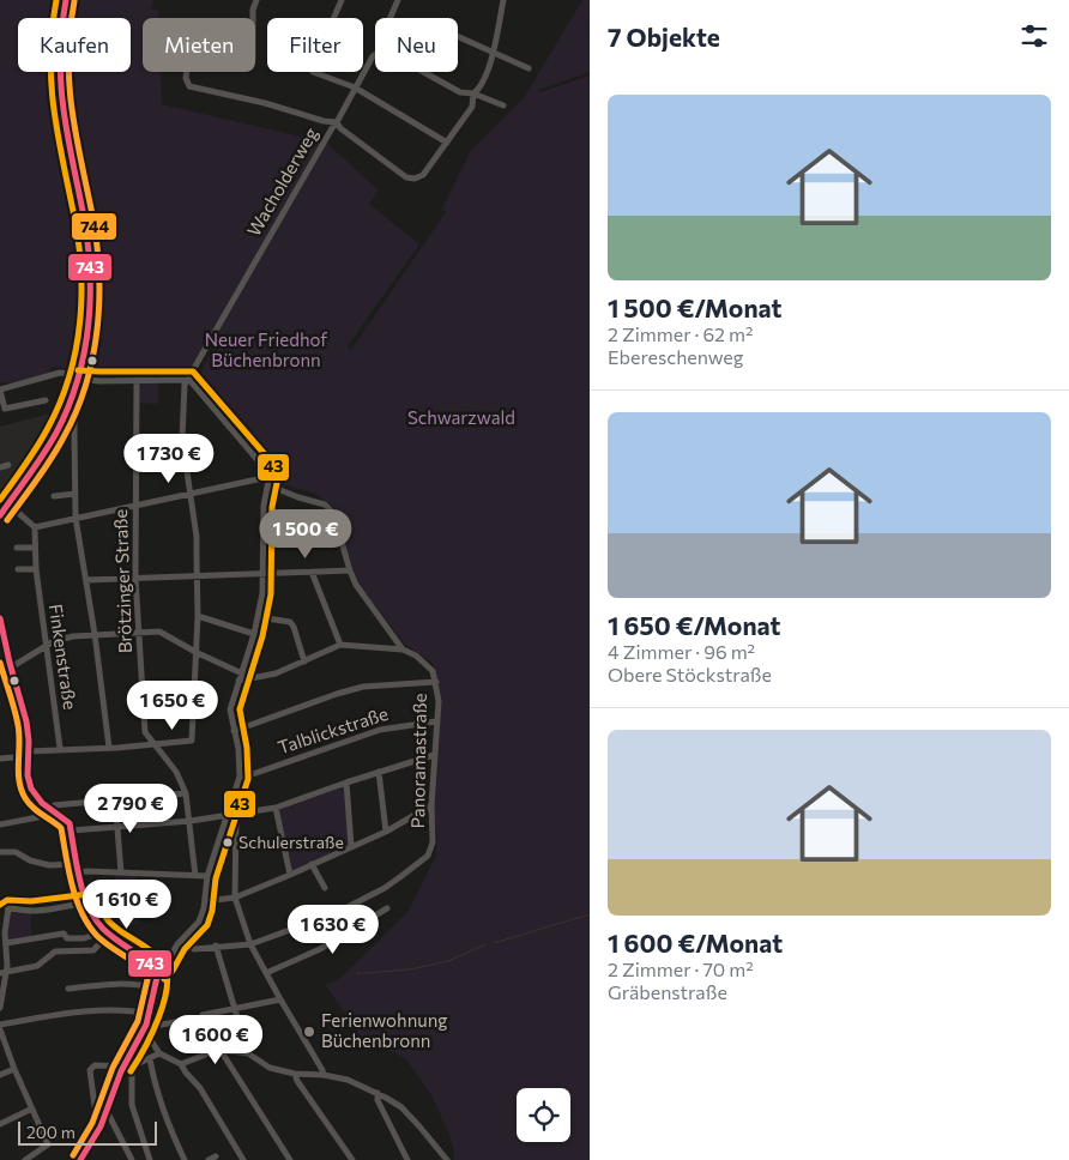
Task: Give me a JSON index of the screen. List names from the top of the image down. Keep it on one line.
{"streets":{"street":["Wacholderweg","Brötzinger Straße","Finkenstraße","Talblickstraße","Panoramastraße"]},"crossings":[["Talblickstraße","Panoramastraße"]],"parks":["Neuer Friedhof Büchenbronn","Schwarzwald"],"places":["Schulerstraße","Ferienwohnung Büchenbronn"],"lines":["transit line 743","transit line 43","transit line 744"],"scale_bar":"200 m","page":{"heading":"7 Objekte","chip":["Kaufen","Mieten","Filter","Neu"],"list":[{"name":"1 500 €/Monat","note":"2 Zimmer · 62 m² · Ebereschenweg"},{"name":"1 650 €/Monat","note":"4 Zimmer · 96 m² · Obere Stöckstraße"},{"name":"1 600 €/Monat","note":"2 Zimmer · 70 m² · Gräbenstraße"}],"price":["1 730 €","1 500 €","1 650 €","2 790 €","1 610 €","1 630 €","1 600 €"],"scale":"200 m"}}
